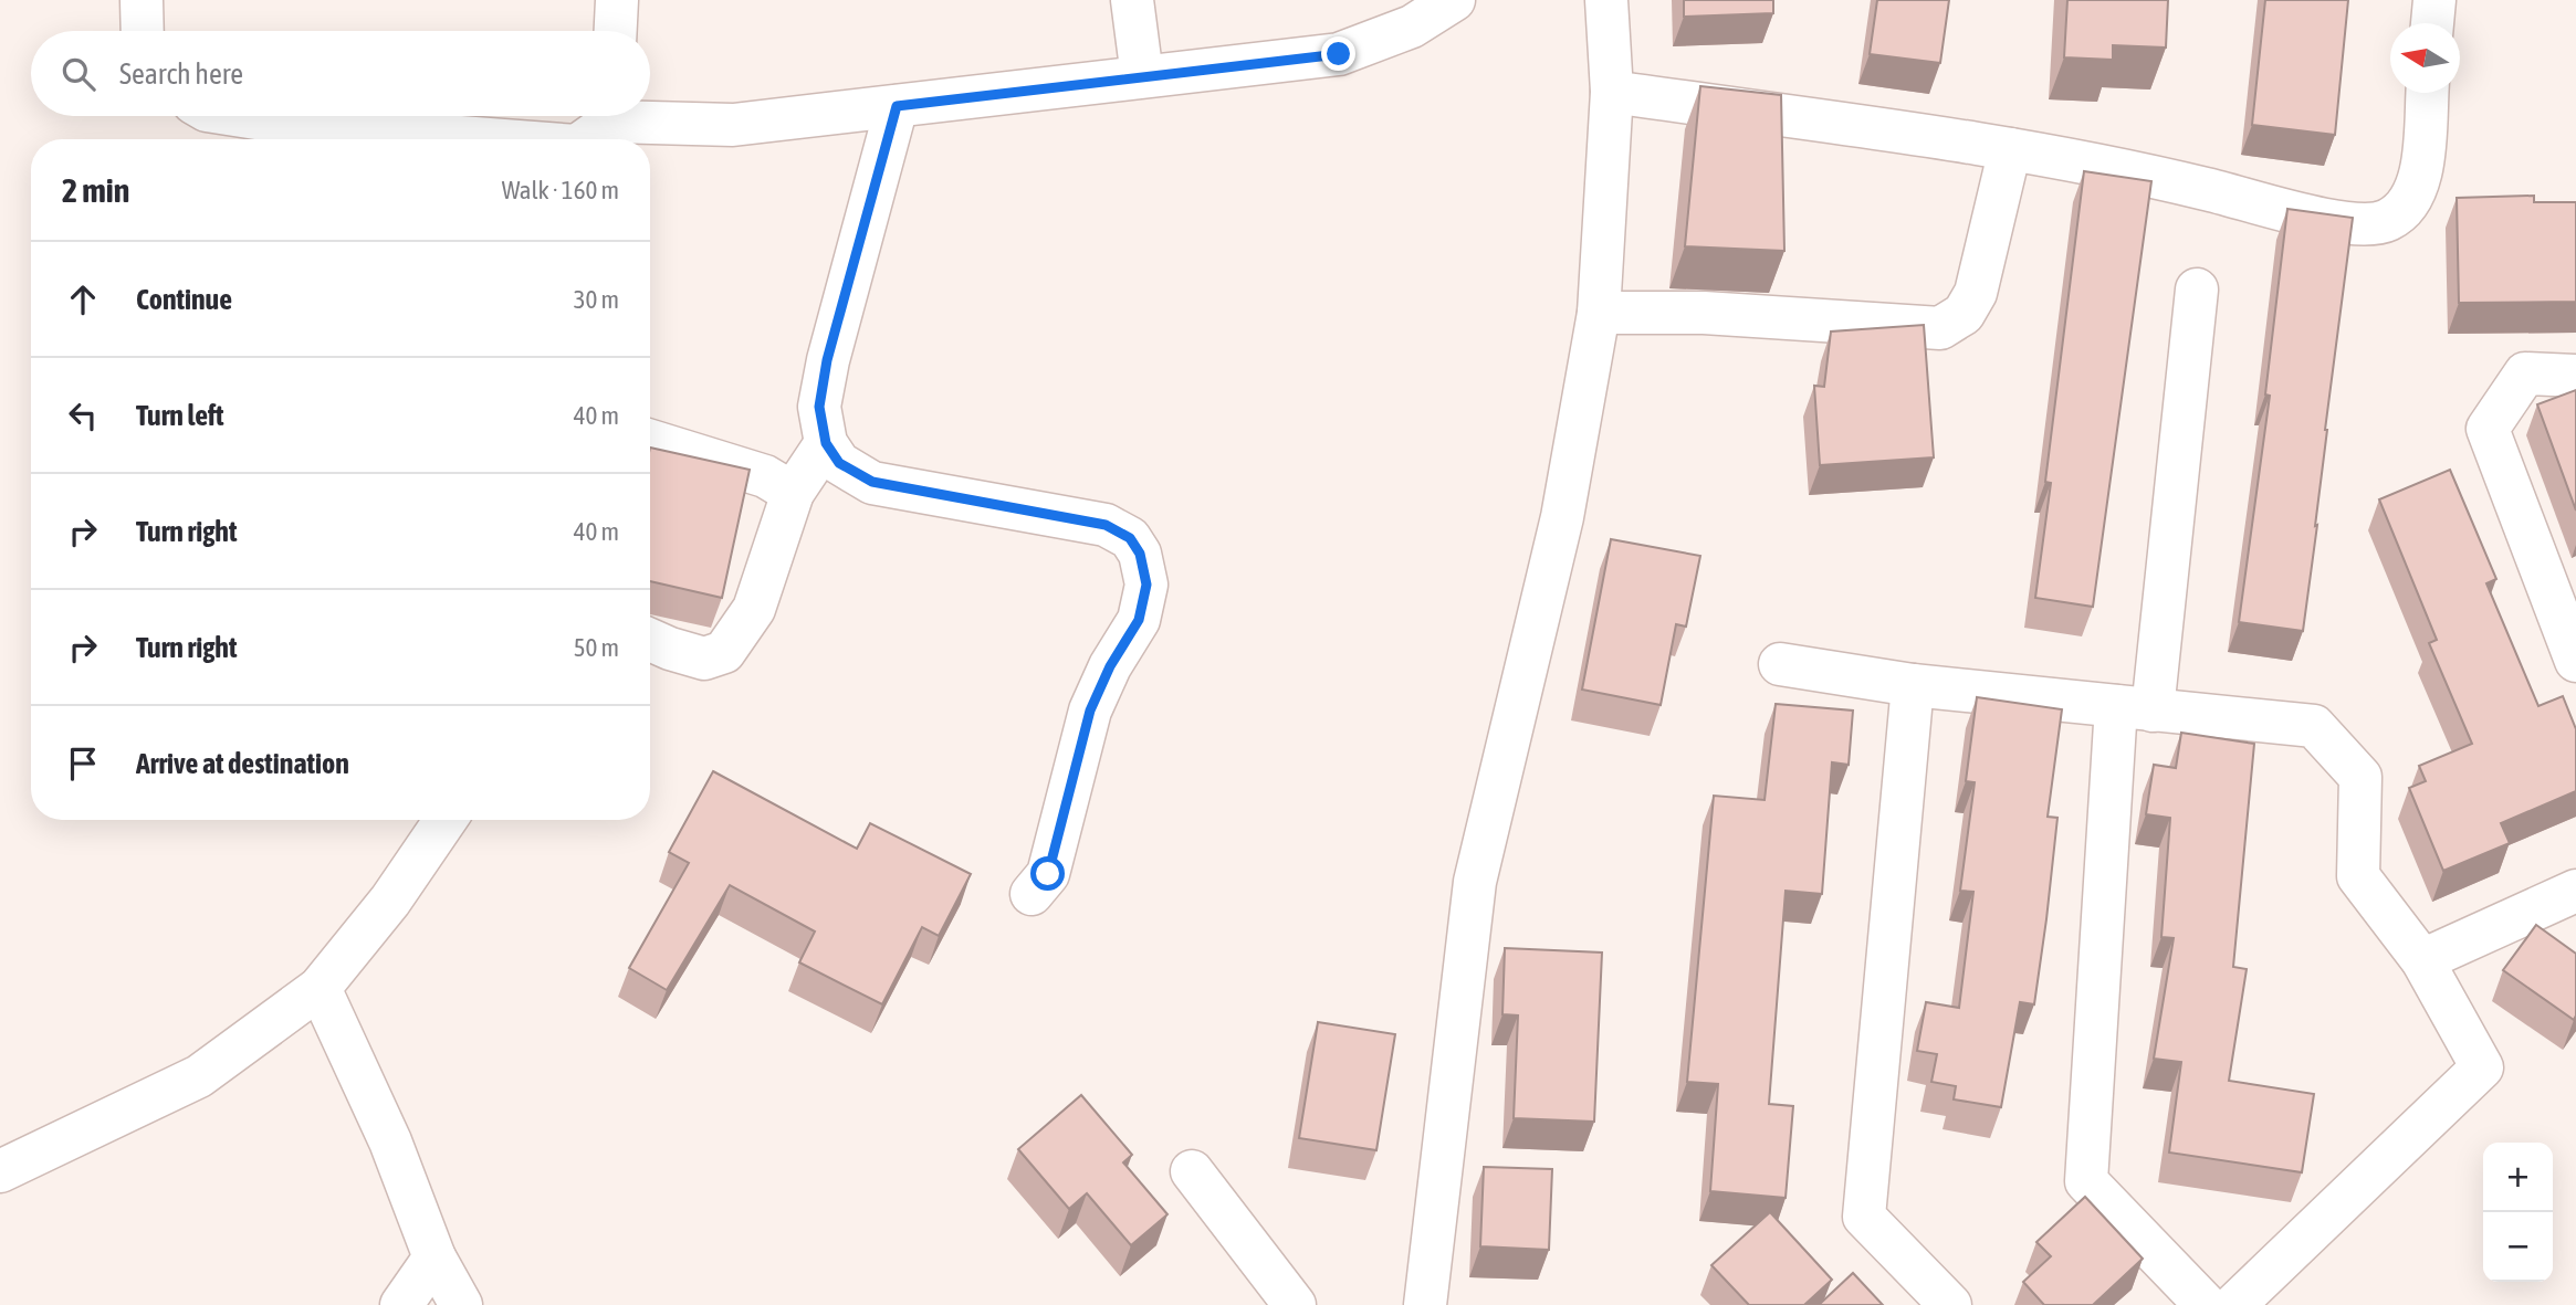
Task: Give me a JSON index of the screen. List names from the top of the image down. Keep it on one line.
{"north":"left","page":{"search":"Search here","heading":["2 min","Walk · 160 m"],"list":[["Continue","30 m"],["Turn left","40 m"],["Turn right","40 m"],["Turn right","50 m"],"Arrive at destination"],"map_buttons":["+","−"]}}
